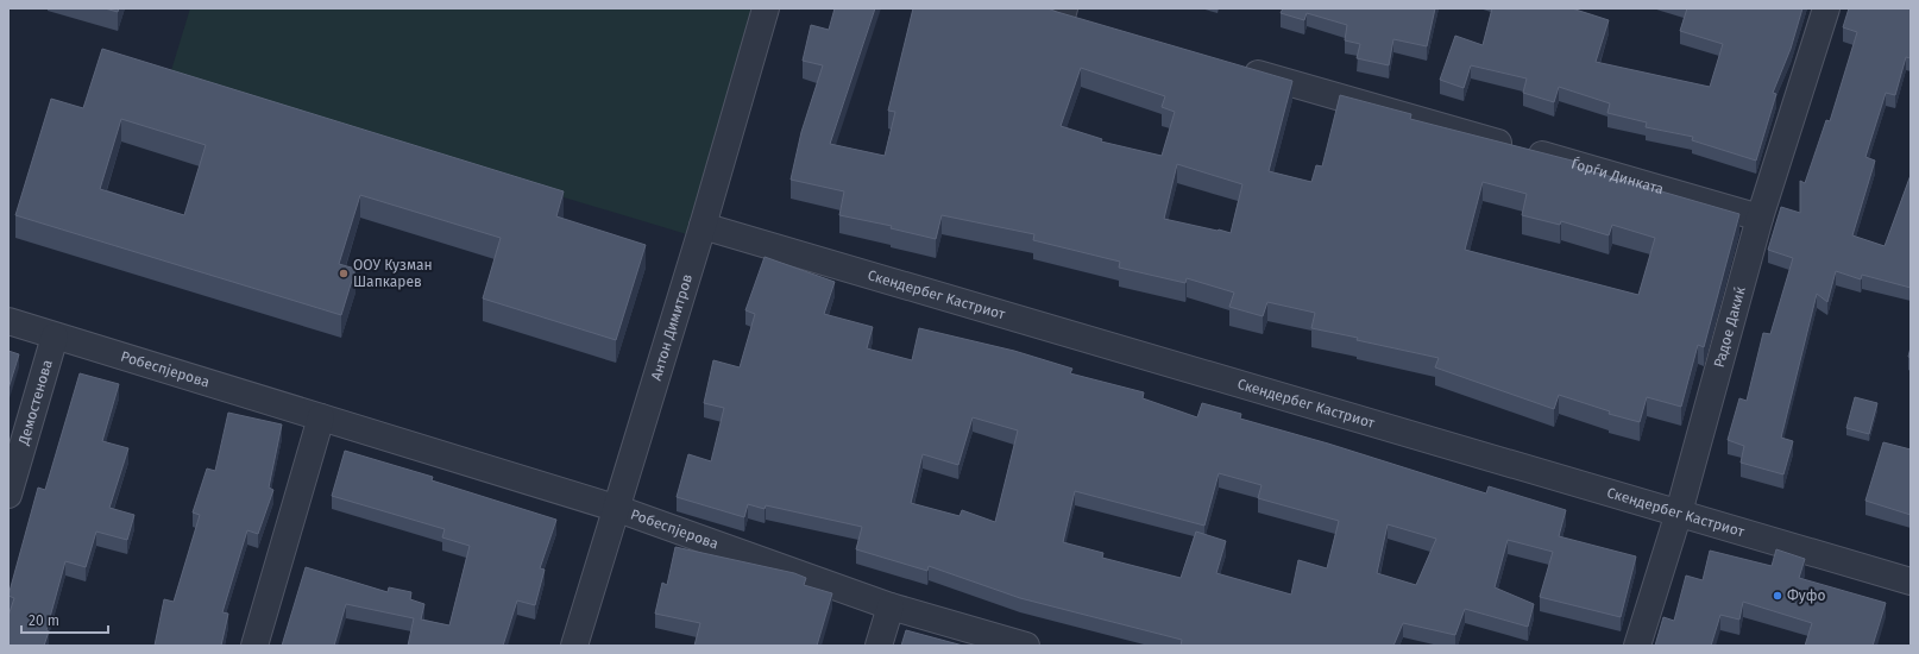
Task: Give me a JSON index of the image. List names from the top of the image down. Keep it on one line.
{"streets":{"street":["Ѓорѓи Динката","Скендербег Кастриот","Антон Димитров","Радое Дакиќ","Робеспјерова","Демостенова"]},"crossings":[["Ѓорѓи Динката","Радое Дакиќ"],["Скендербег Кастриот","Антон Димитров"],["Скендербег Кастриот","Радое Дакиќ"],["Антон Димитров","Робеспјерова"],["Робеспјерова","Демостенова"]],"places":["ООУ Кузман Шапкарев","Фуфо"],"scale_bar":"20 m"}
